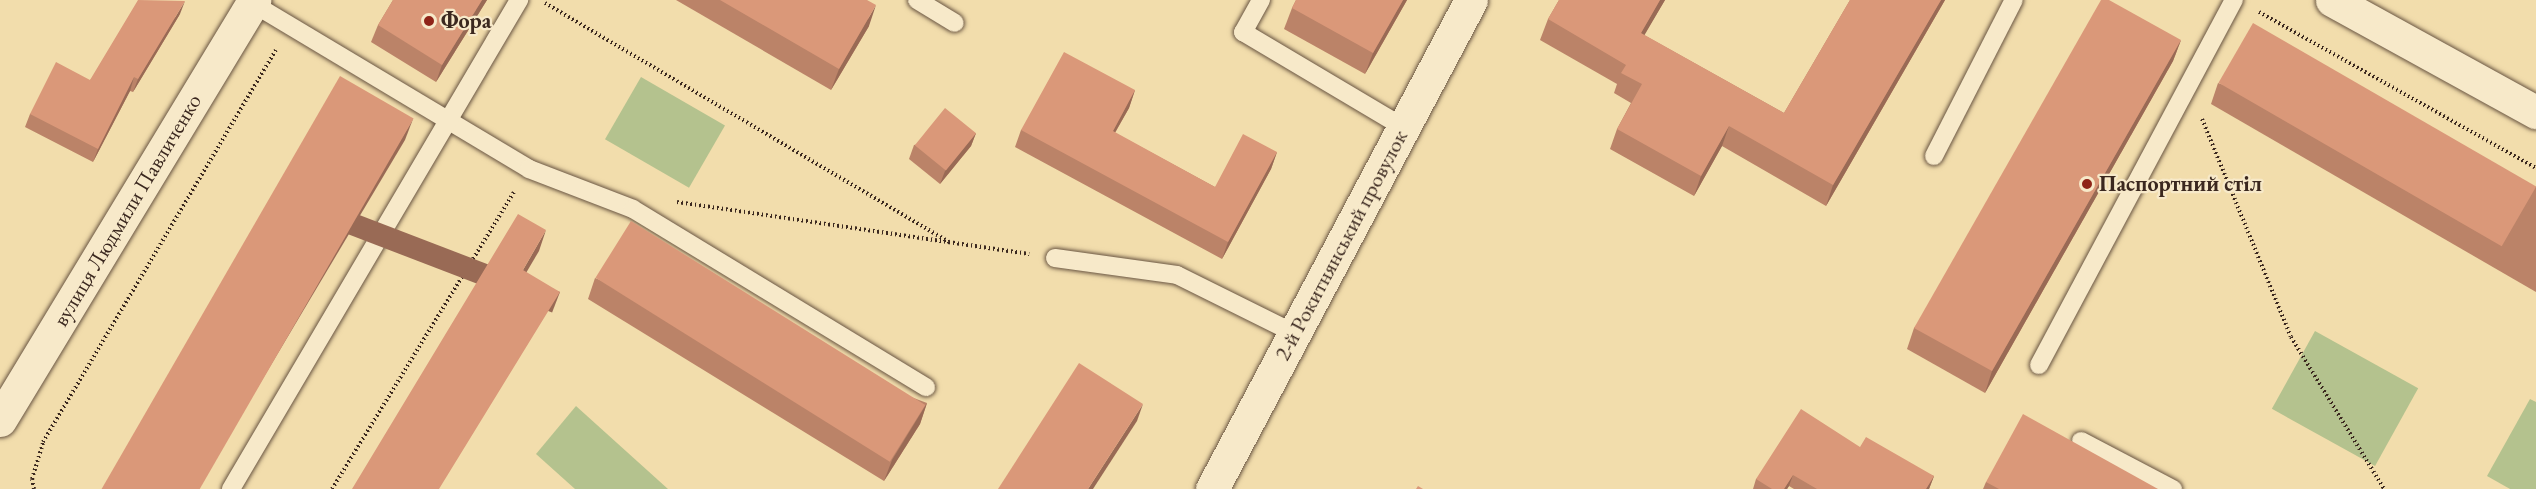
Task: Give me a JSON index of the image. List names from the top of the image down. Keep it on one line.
{"streets":{"street":["вулиця Людмили Павличенко","2-й Рокитнянський провулок"]},"places":["Фора","Паспортний стіл"]}
